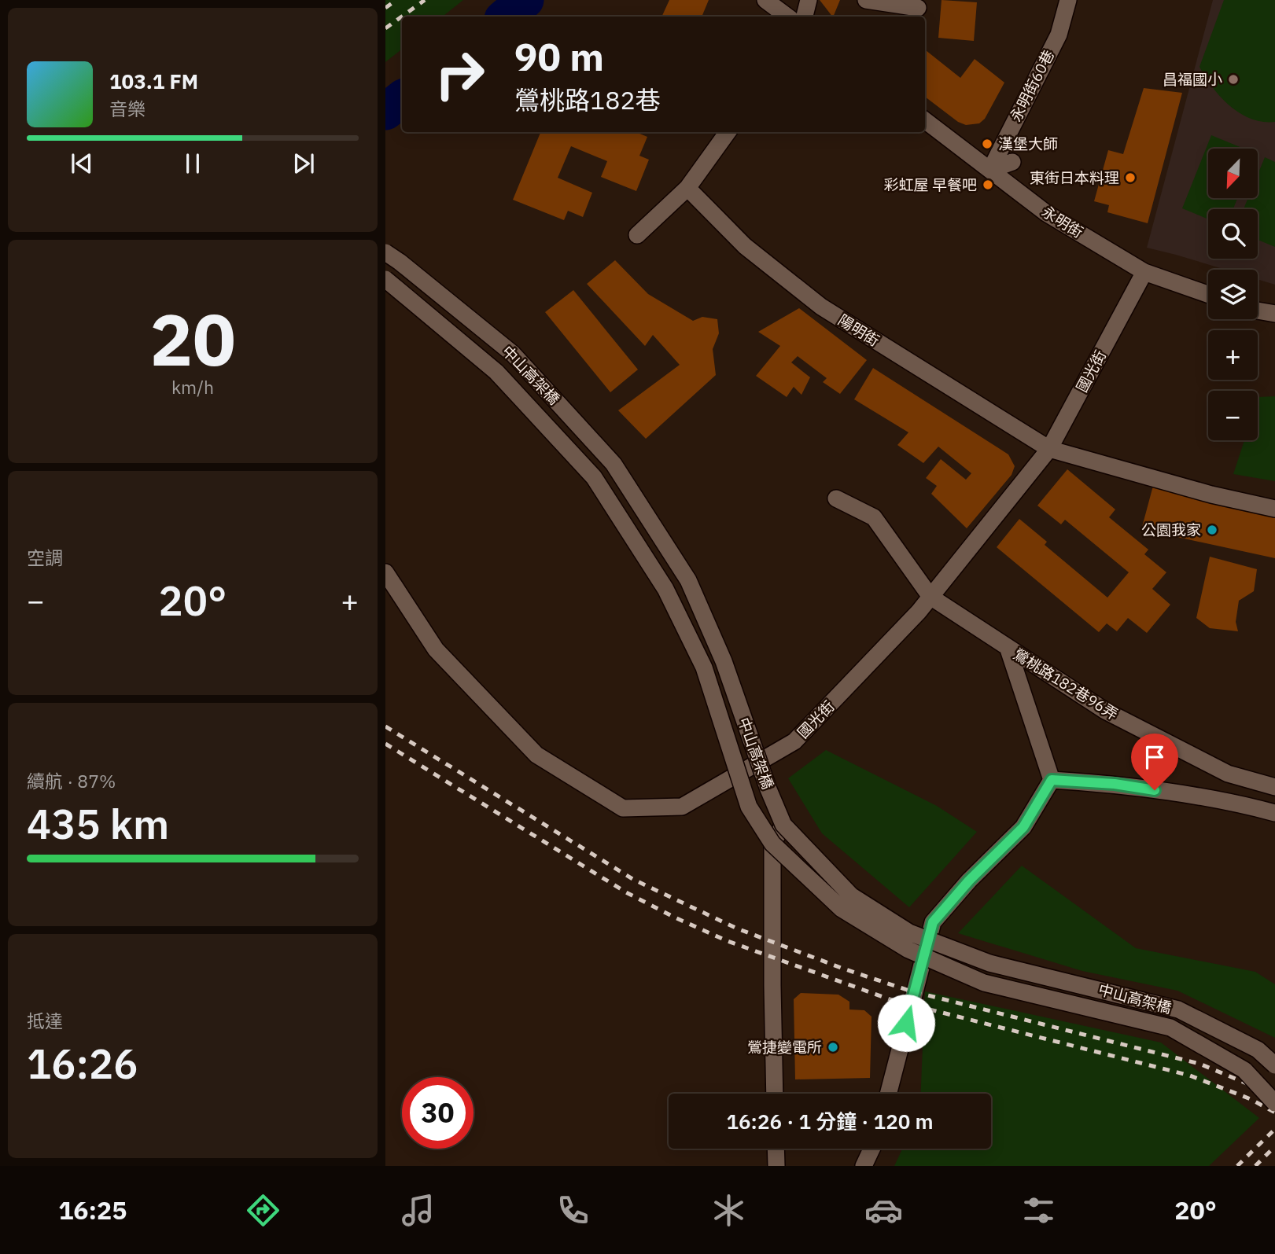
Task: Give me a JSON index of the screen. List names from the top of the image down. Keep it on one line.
{"streets":{"street":["永明街60巷","永明街","陽明街","國光街","中山高架橋","鶯桃路182巷96弄"]},"crossings":[["永明街60巷","永明街"],["永明街","國光街"],["陽明街","國光街"],["國光街","鶯桃路182巷96弄"]],"places":["昌福國小","漢堡大師","東街日本料理","彩虹屋 早餐吧","公園我家","鶯捷變電所"],"north":"bottom left","page":{"turn":["90 m","鶯桃路182巷"],"song":["103.1 FM","音樂"],"map_buttons":["+","−"],"tile":[["20","km/h"],"空調",["續航 · 87%","435 km"],["抵達","16:26"]],"heat":["−","20°","+"],"limit":"30","trip":"16:26 · 1 分鐘 · 120 m","tabs":["16:25","20°"]}}
